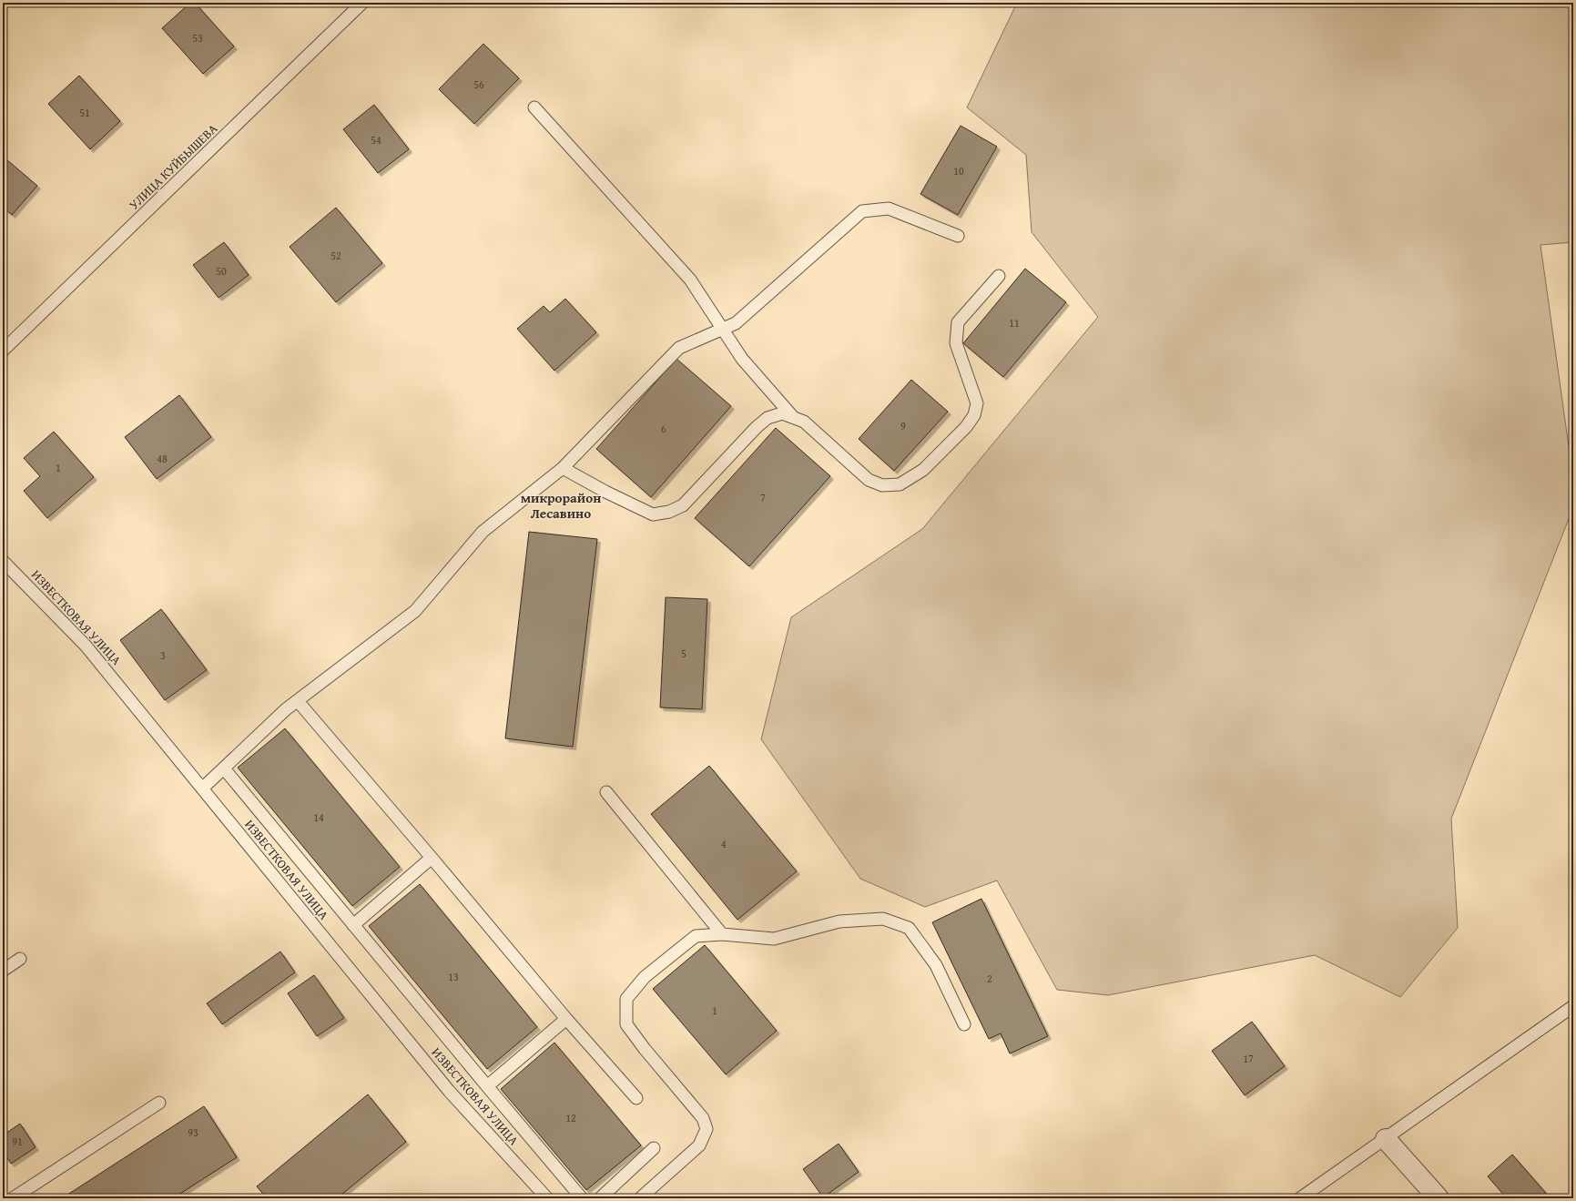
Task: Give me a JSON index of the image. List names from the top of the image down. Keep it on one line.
{"streets":{"lane":["УЛИЦА КУЙБЫШЕВА","ИЗВЕСТКОВАЯ УЛИЦА"]},"districts":["микрорайон Лесавино"],"house_numbers":["53","56","51","54","10","52","50","11","9","6","48","1","7","5","3","14","4","13","2","1","17","12","93","91"]}
